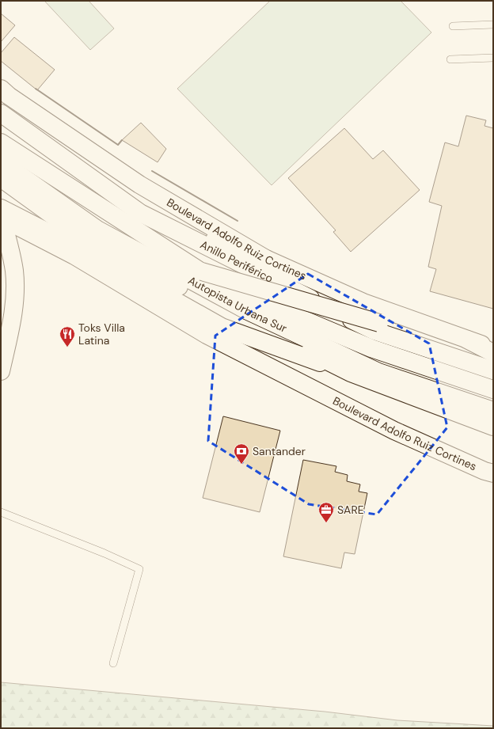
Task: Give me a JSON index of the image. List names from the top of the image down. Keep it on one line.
{"streets":{"main road":["Boulevard Adolfo Ruiz Cortines","Anillo Periférico","Autopista Urbana Sur"]},"places":{"restaurant":["Toks Villa Latina"],"bank":["Santander"],"office":["SARE"]}}
